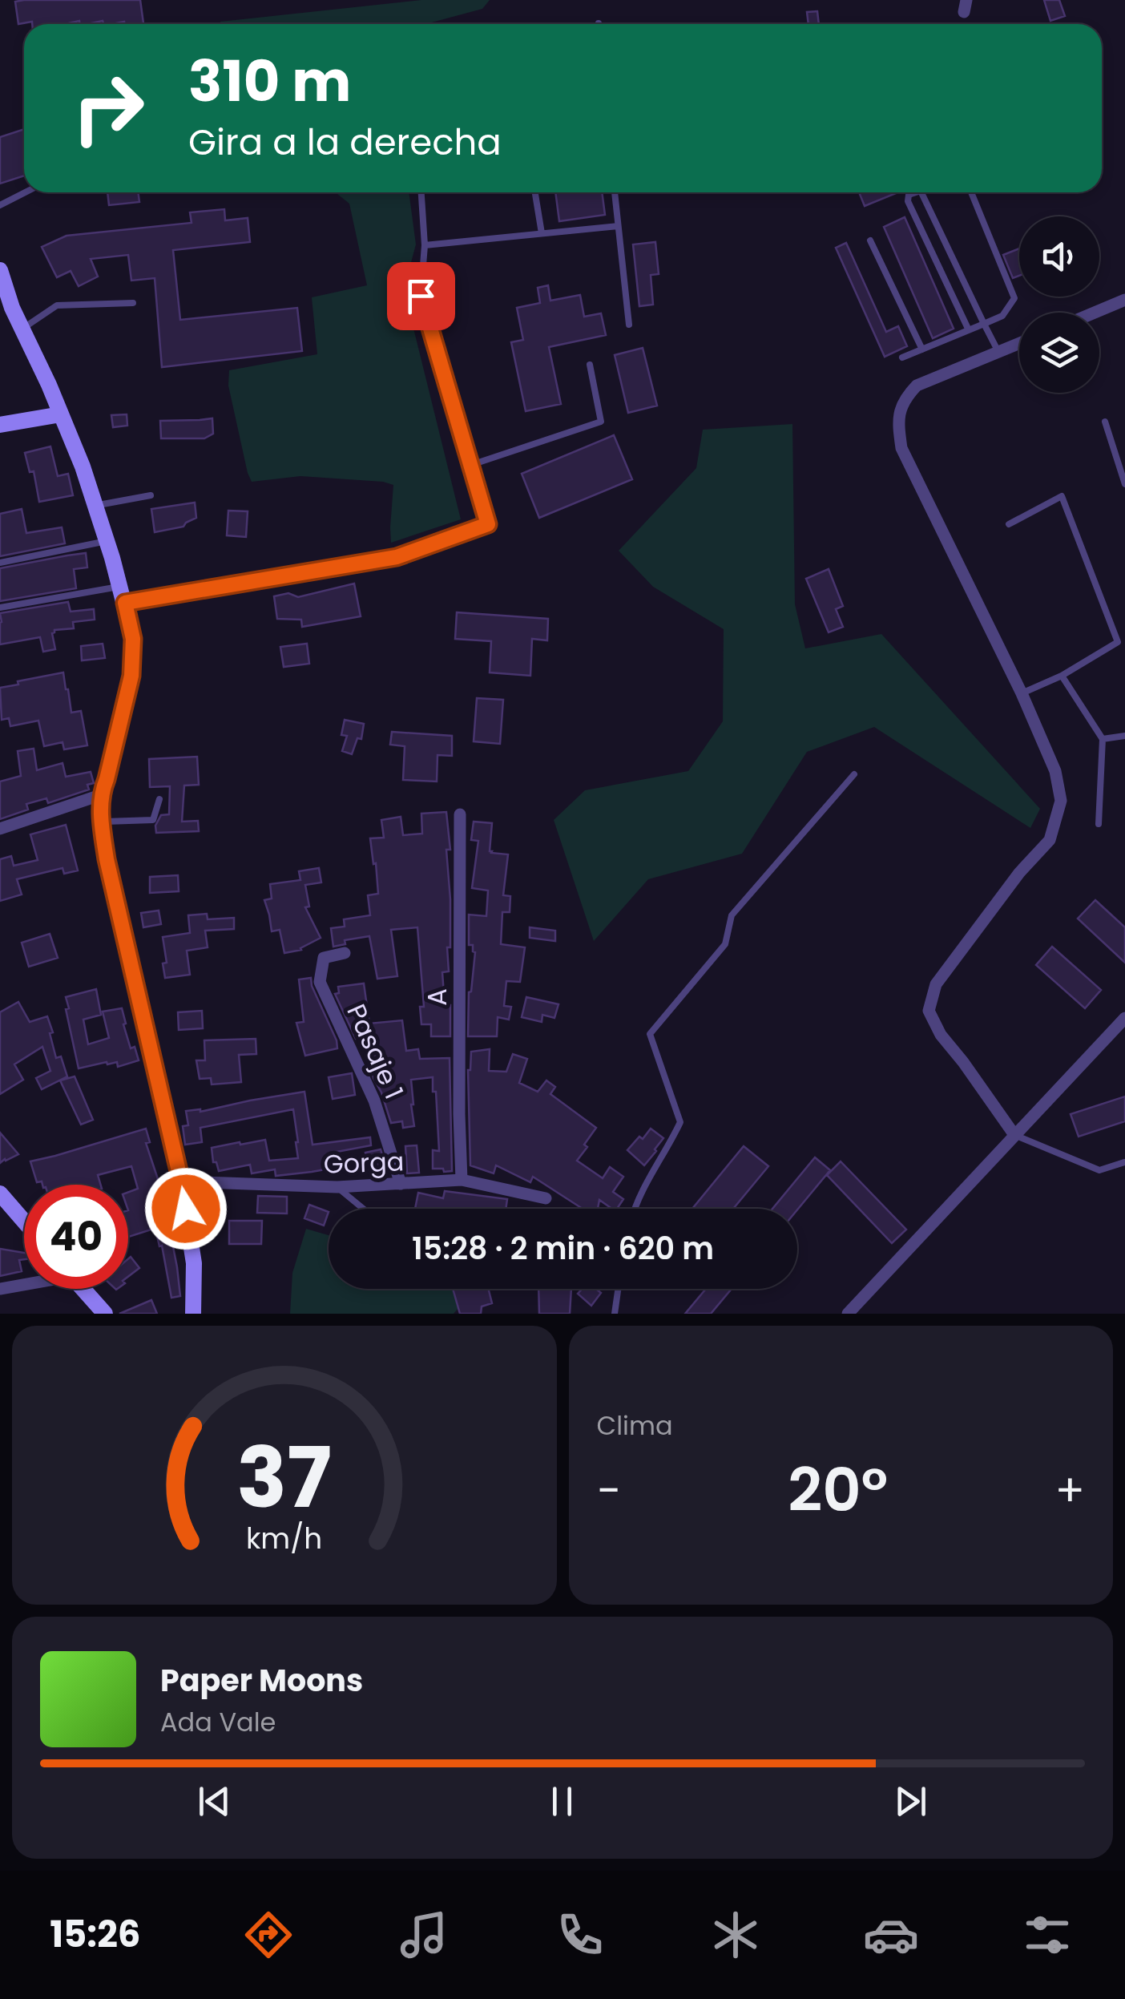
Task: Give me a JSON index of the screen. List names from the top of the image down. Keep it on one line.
{"streets":{"street":["A","Pasaje 1","Gorga"]},"crossings":[["A","Gorga"],["Pasaje 1","Gorga"]],"page":{"turn":["310 m","Gira a la derecha"],"limit":"40","trip":"15:28 · 2 min · 620 m","tile":"Clima","heat":["−","20°","+"],"song":["Paper Moons","Ada Vale"],"tabs":"15:26","gauge":["37","km/h"]}}
